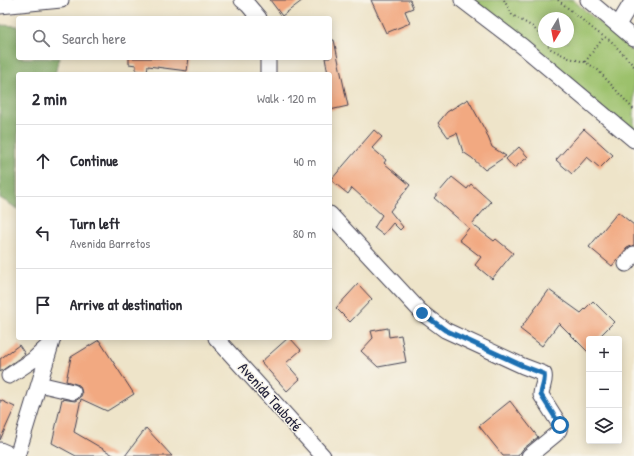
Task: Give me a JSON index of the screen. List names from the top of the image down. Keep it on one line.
{"streets":{"street":["Avenida Taubaté"]},"north":"bottom","page":{"search":"Search here","heading":["2 min","Walk · 120 m"],"list":[["Continue","40 m"],["Turn left","Avenida Barretos","80 m"],"Arrive at destination"],"map_buttons":["+","−"]}}
